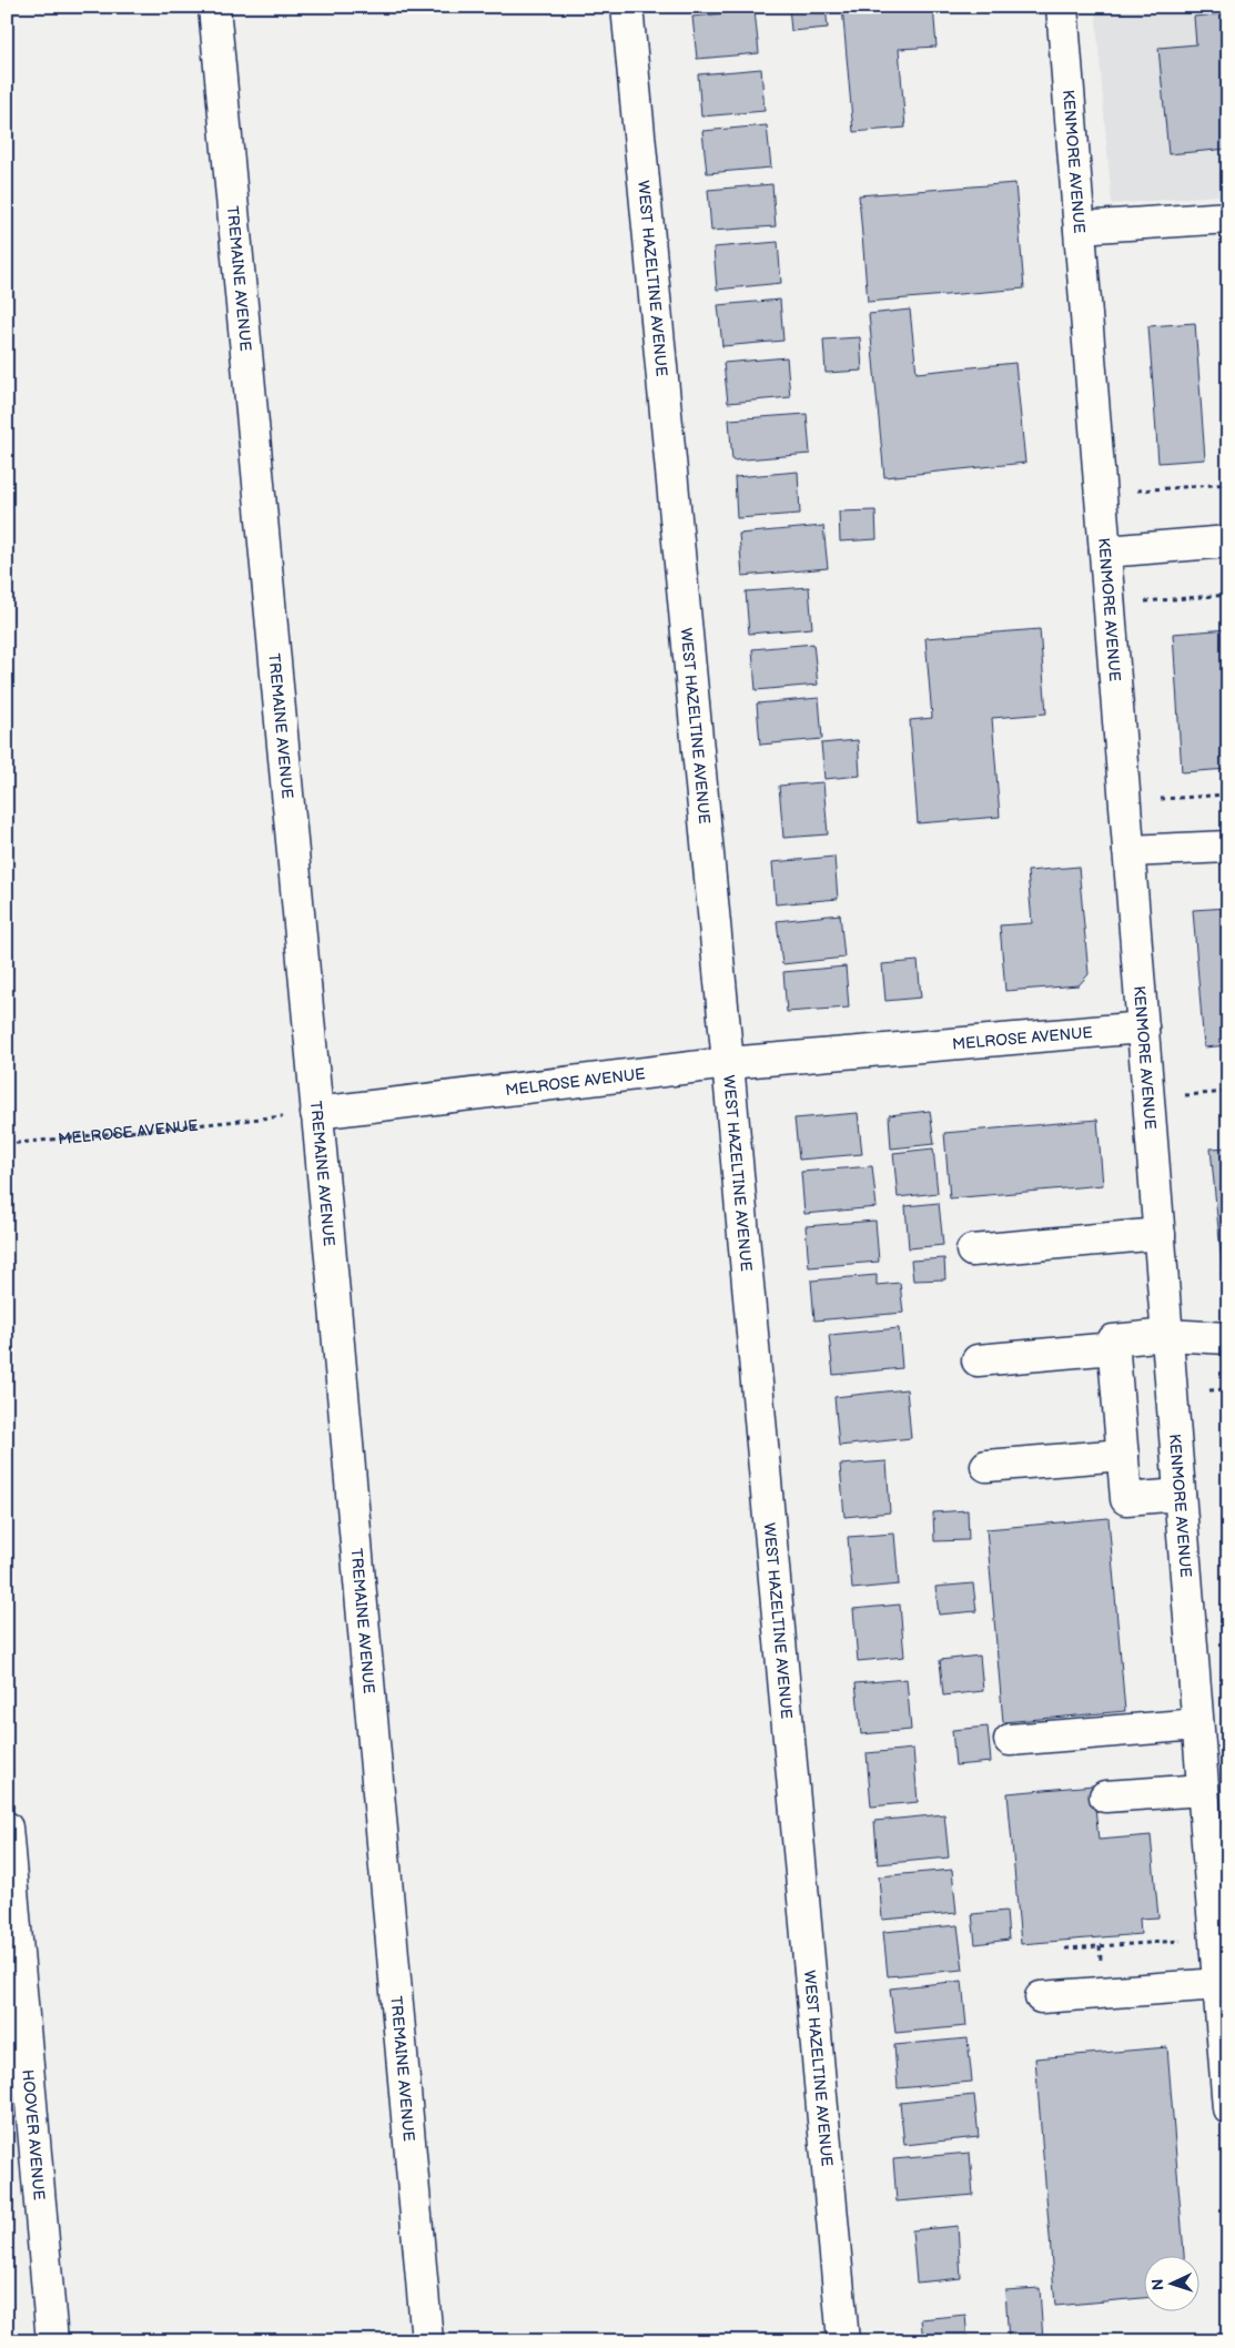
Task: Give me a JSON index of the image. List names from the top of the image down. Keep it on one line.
{"streets":{"street":["KENMORE AVENUE","TREMAINE AVENUE","WEST HAZELTINE AVENUE","MELROSE AVENUE","HOOVER AVENUE"]},"crossings":[["KENMORE AVENUE","MELROSE AVENUE"],["TREMAINE AVENUE","MELROSE AVENUE"],["WEST HAZELTINE AVENUE","MELROSE AVENUE"]],"north":"left"}
